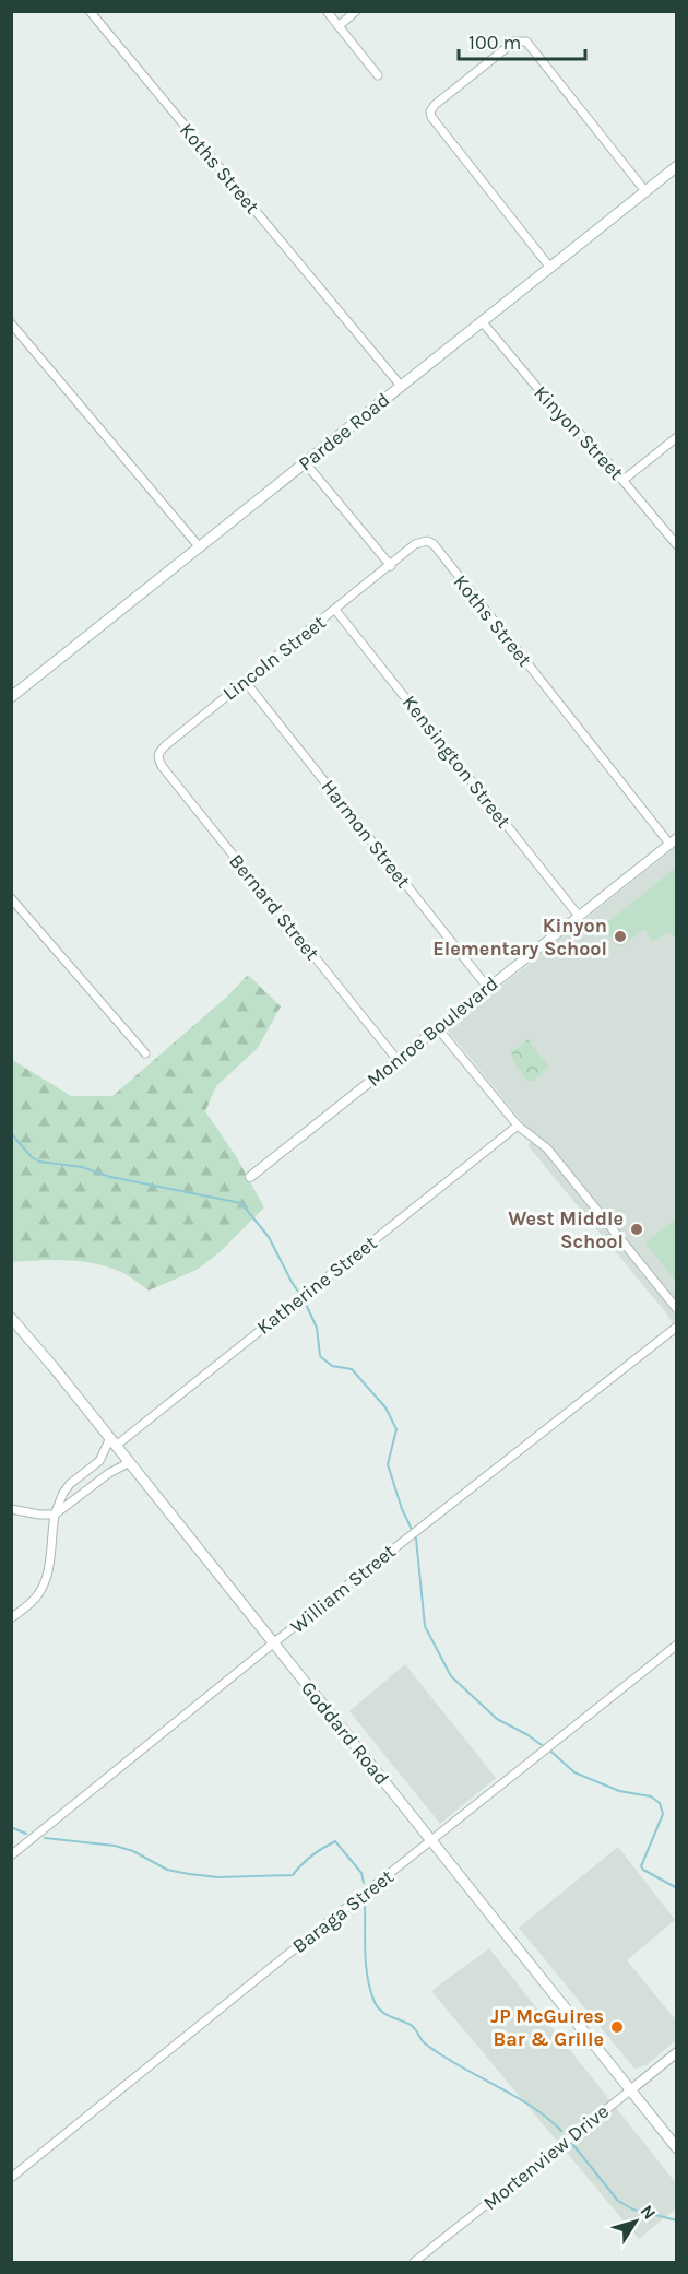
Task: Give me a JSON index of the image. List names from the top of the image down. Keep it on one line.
{"streets":{"main road":["Pardee Road","Goddard Road"],"street":["Koths Street","Kinyon Street","Lincoln Street","Kensington Street","Harmon Street","Bernard Street","Monroe Boulevard","Katherine Street","William Street","Baraga Street","Mortenview Drive"]},"crossings":[["Koths Street","Pardee Road"],["Koths Street","Lincoln Street"],["Koths Street","Monroe Boulevard"],["Pardee Road","Kinyon Street"],["Lincoln Street","Kensington Street"],["Lincoln Street","Harmon Street"],["Lincoln Street","Bernard Street"],["Kensington Street","Monroe Boulevard"],["Harmon Street","Monroe Boulevard"],["Bernard Street","Monroe Boulevard"],["Katherine Street","Goddard Road"],["William Street","Goddard Road"],["Goddard Road","Baraga Street"],["Goddard Road","Mortenview Drive"]],"places":["Kinyon Elementary School","West Middle School","JP McGuires Bar & Grille"],"scale_bar":"100 m","north":"top right"}
